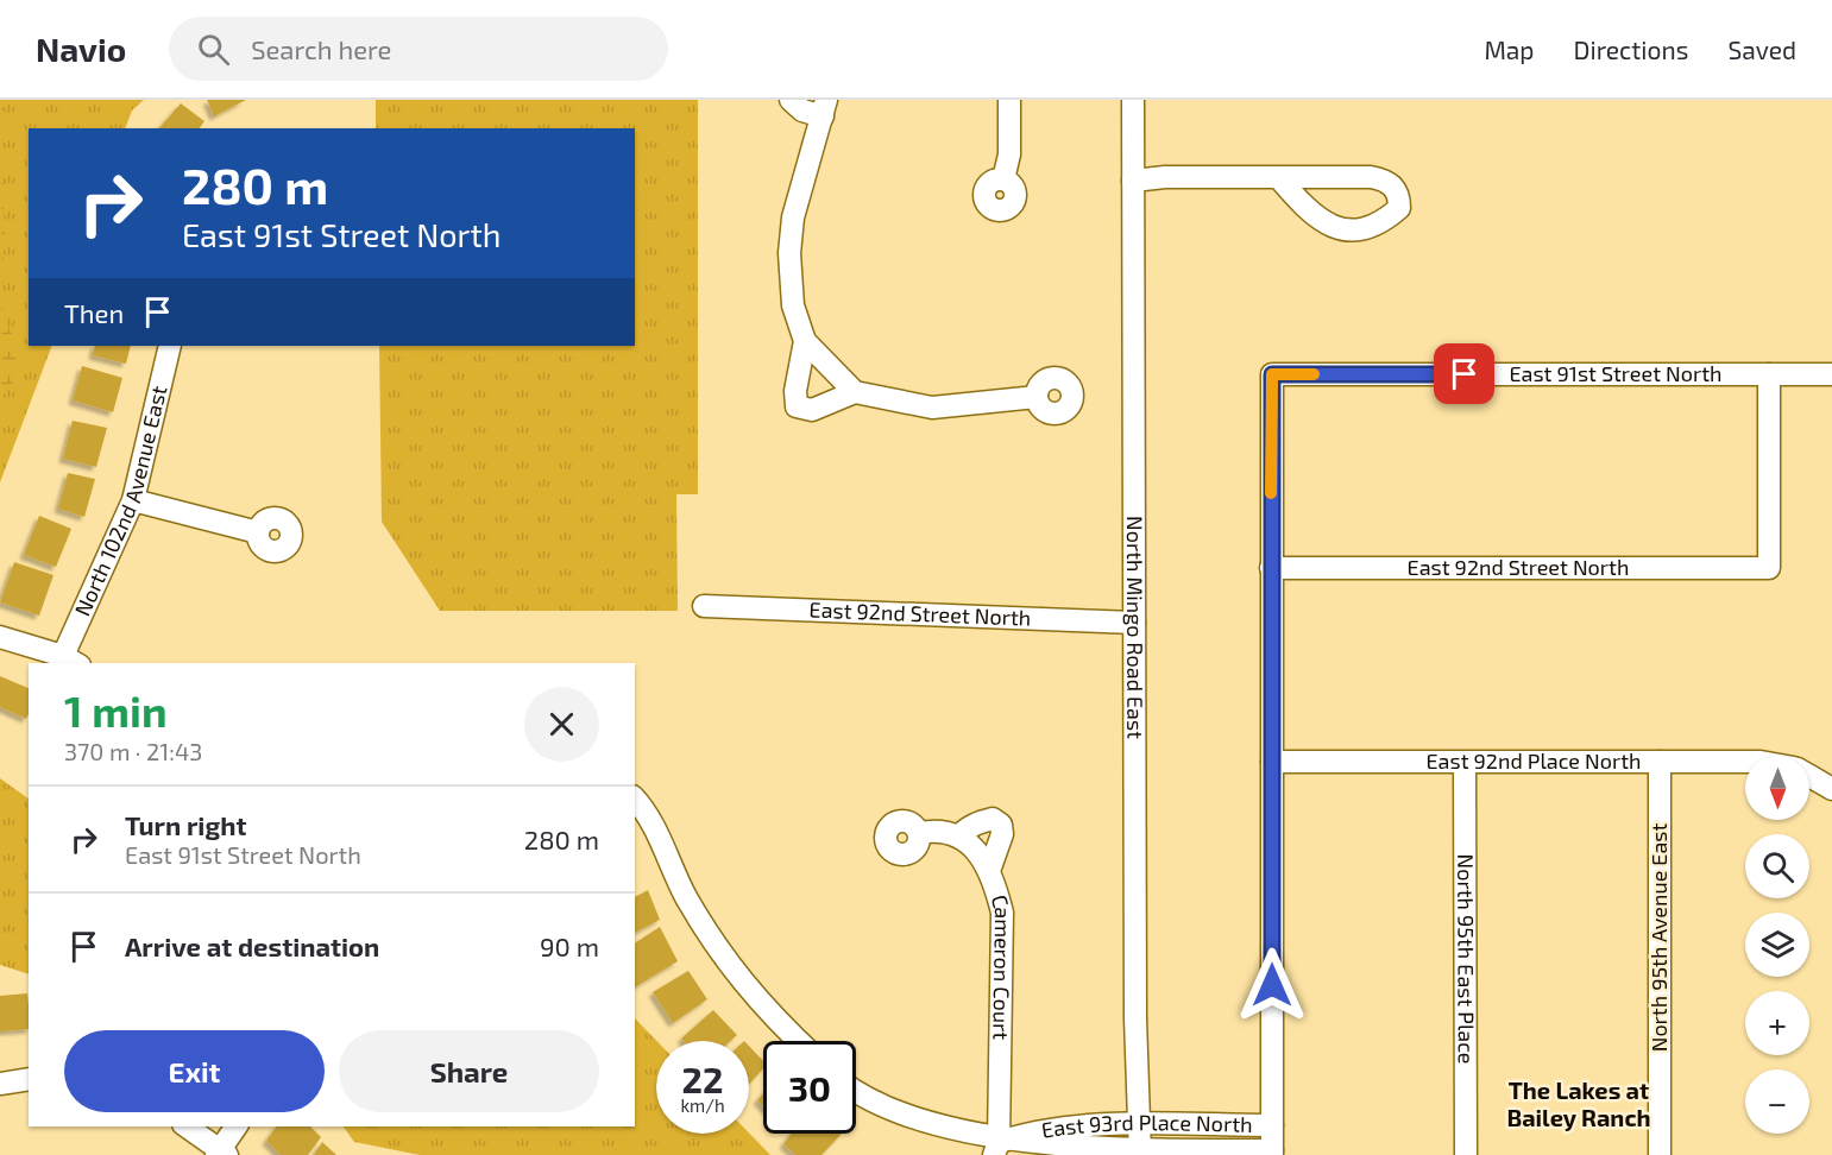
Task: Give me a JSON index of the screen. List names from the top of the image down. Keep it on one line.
{"streets":{"street":["East 91st Street North","North 102nd Avenue East","East 92nd Street North","North Mingo Road East","East 92nd Place North","North 95th Avenue East","North 95th East Place","Cameron Court","East 93rd Place North"]},"crossings":[["East 91st Street North","East 92nd Street North"],["East 92nd Street North","North Mingo Road East"],["North Mingo Road East","East 93rd Place North"],["East 92nd Place North","North 95th Avenue East"],["East 92nd Place North","North 95th East Place"],["Cameron Court","East 93rd Place North"]],"districts":["The Lakes at Bailey Ranch"],"north":"bottom","page":{"header":"Navio","search":"Search here","nav":["Map","Directions","Saved"],"turn":["280 m","East 91st Street North"],"then":"Then","heading":["1 min","370 m · 21:43"],"map_buttons":["+","−"],"list":[{"name":"Turn right","note":"East 91st Street North","value":"280 m"},{"name":"Arrive at destination","value":"90 m"}],"buttons":["Exit","Share"],"speed":"22 km/h","limit":"30"}}
